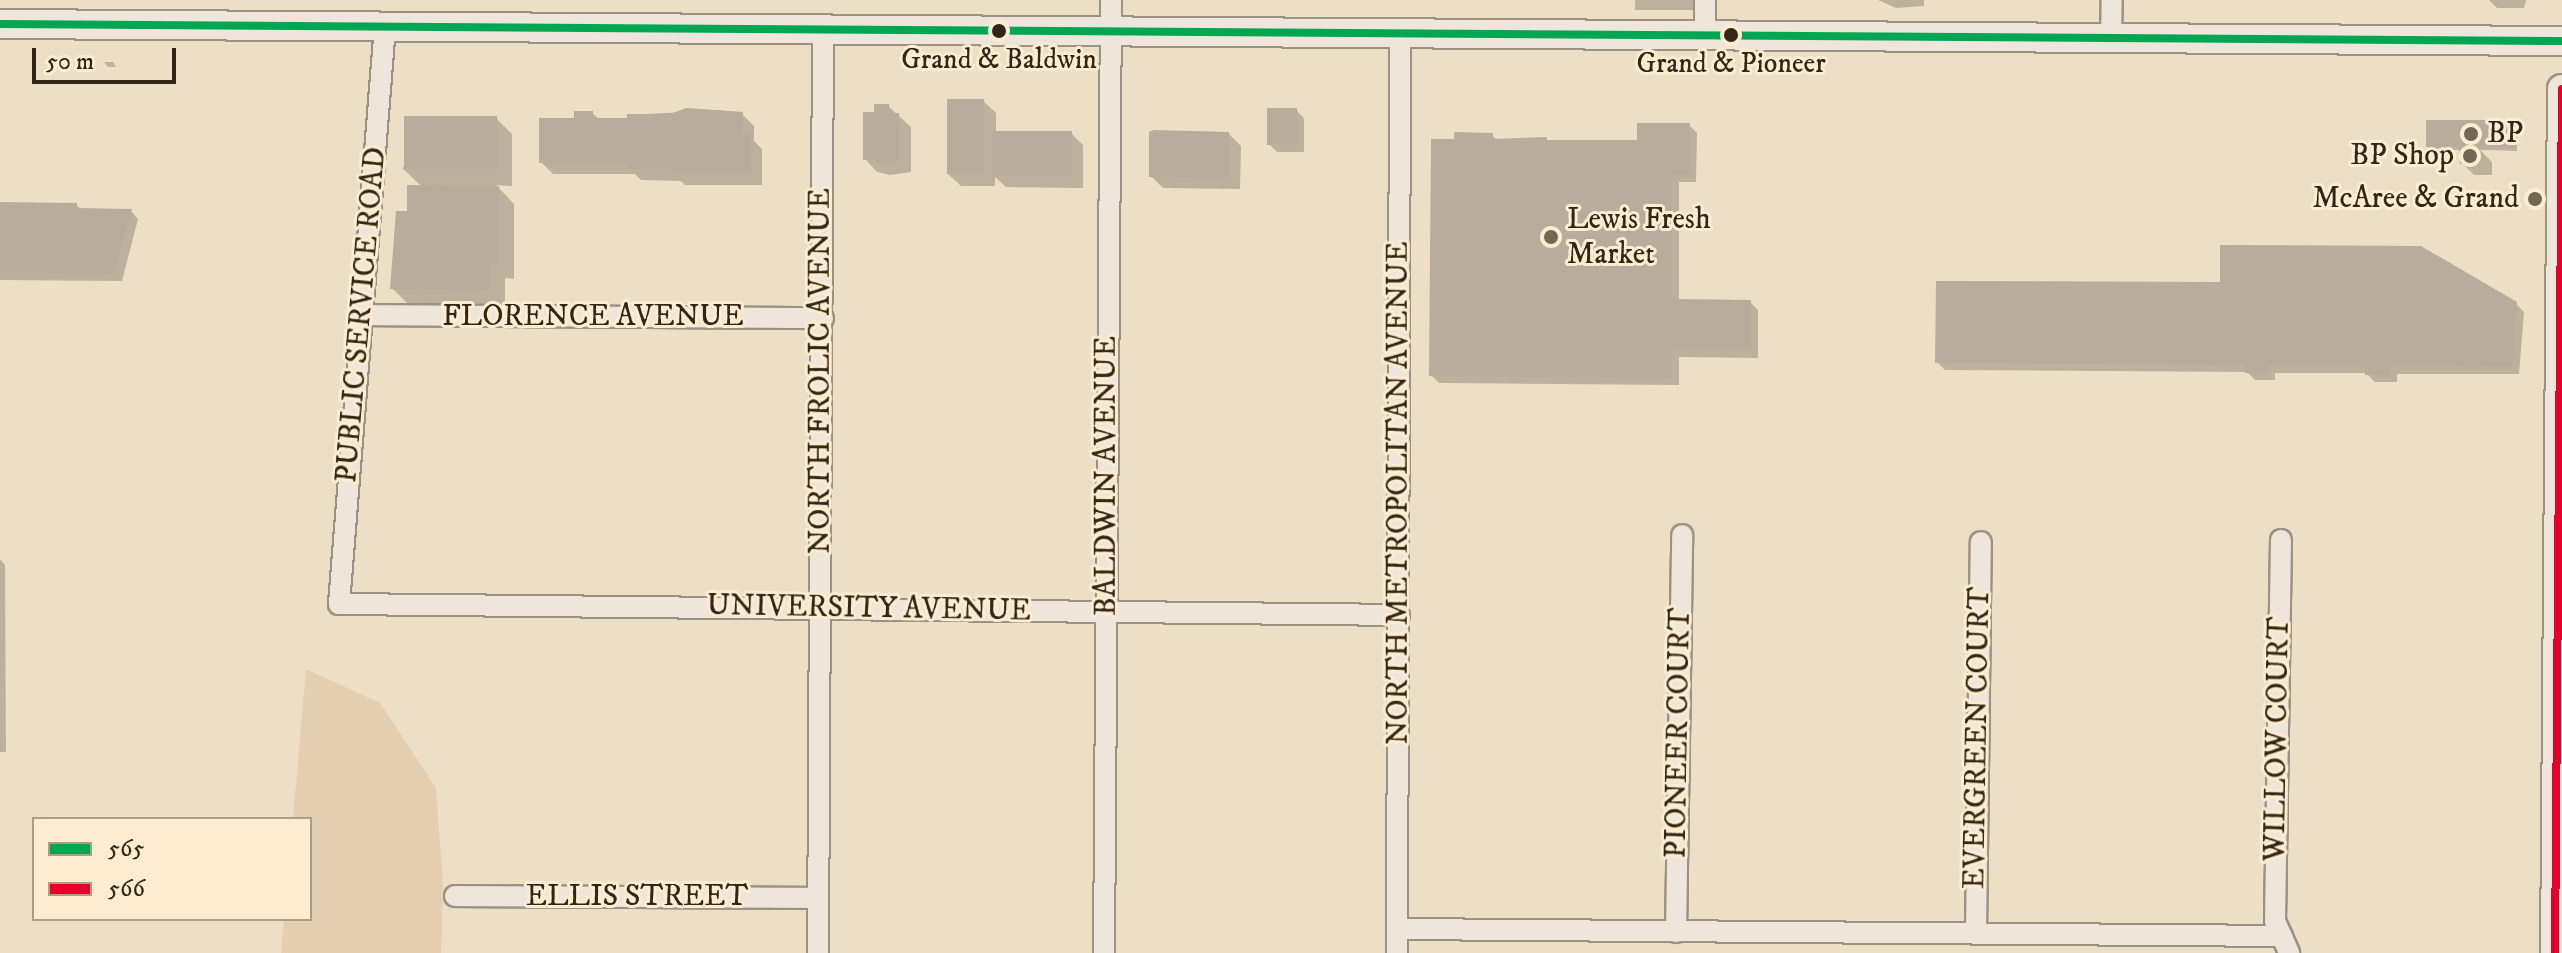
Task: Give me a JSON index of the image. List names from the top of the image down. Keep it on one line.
{"streets":{"street":["PUBLIC SERVICE ROAD","FLORENCE AVENUE","NORTH FROLIC AVENUE","BALDWIN AVENUE","NORTH METROPOLITAN AVENUE","UNIVERSITY AVENUE","PIONEER COURT","EVERGREEN COURT","WILLOW COURT","ELLIS STREET"]},"crossings":[["PUBLIC SERVICE ROAD","FLORENCE AVENUE"],["PUBLIC SERVICE ROAD","UNIVERSITY AVENUE"],["FLORENCE AVENUE","NORTH FROLIC AVENUE"],["NORTH FROLIC AVENUE","UNIVERSITY AVENUE"],["NORTH FROLIC AVENUE","ELLIS STREET"],["BALDWIN AVENUE","UNIVERSITY AVENUE"],["NORTH METROPOLITAN AVENUE","UNIVERSITY AVENUE"]],"places":["Grand & Baldwin","Grand & Pioneer","BP","BP Shop","McAree & Grand","Lewis Fresh Market"],"lines":["transit line 565","transit line 566"],"legend":["565","566"],"scale_bar":"50 m"}
